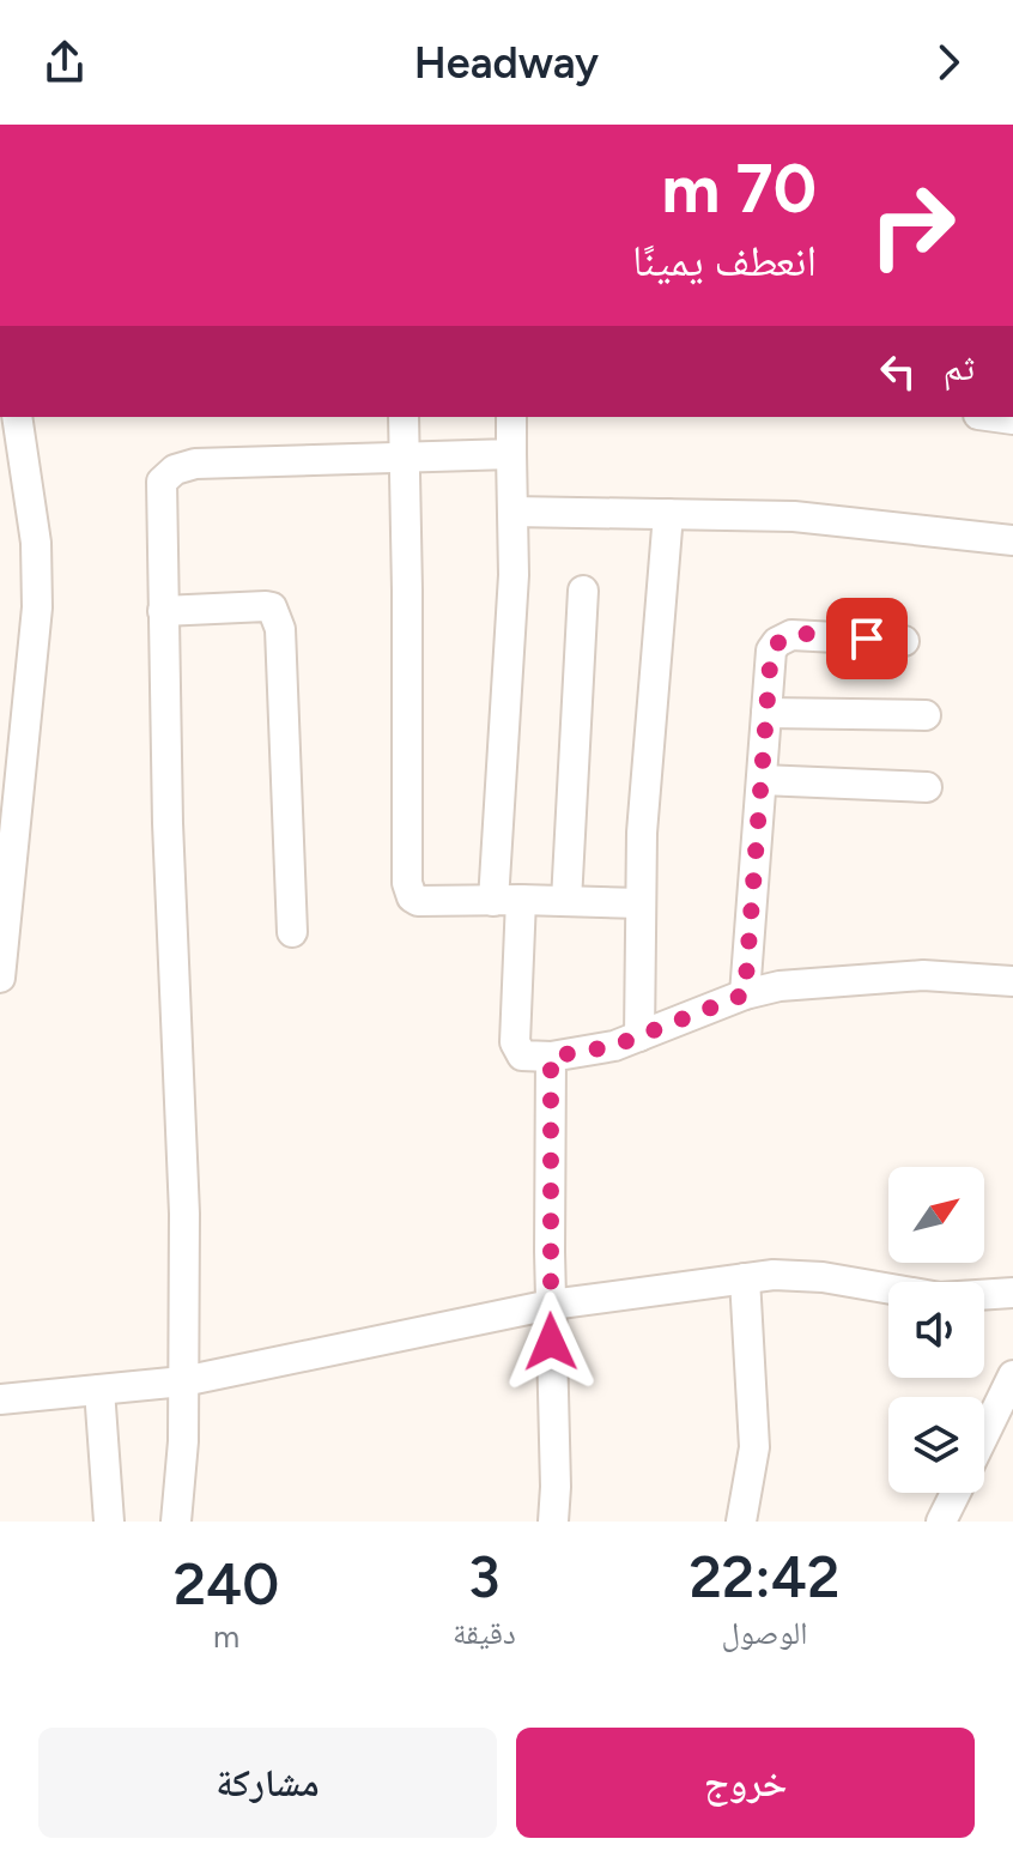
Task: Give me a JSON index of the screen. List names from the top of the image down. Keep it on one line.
{"north":"top right","page":{"header":"Headway","turn":["70 m","انعطف يمينًا"],"then":"ثم","eta":["22:42","الوصول","3","دقيقة","240","m"],"buttons":["خروج","مشاركة"]}}
